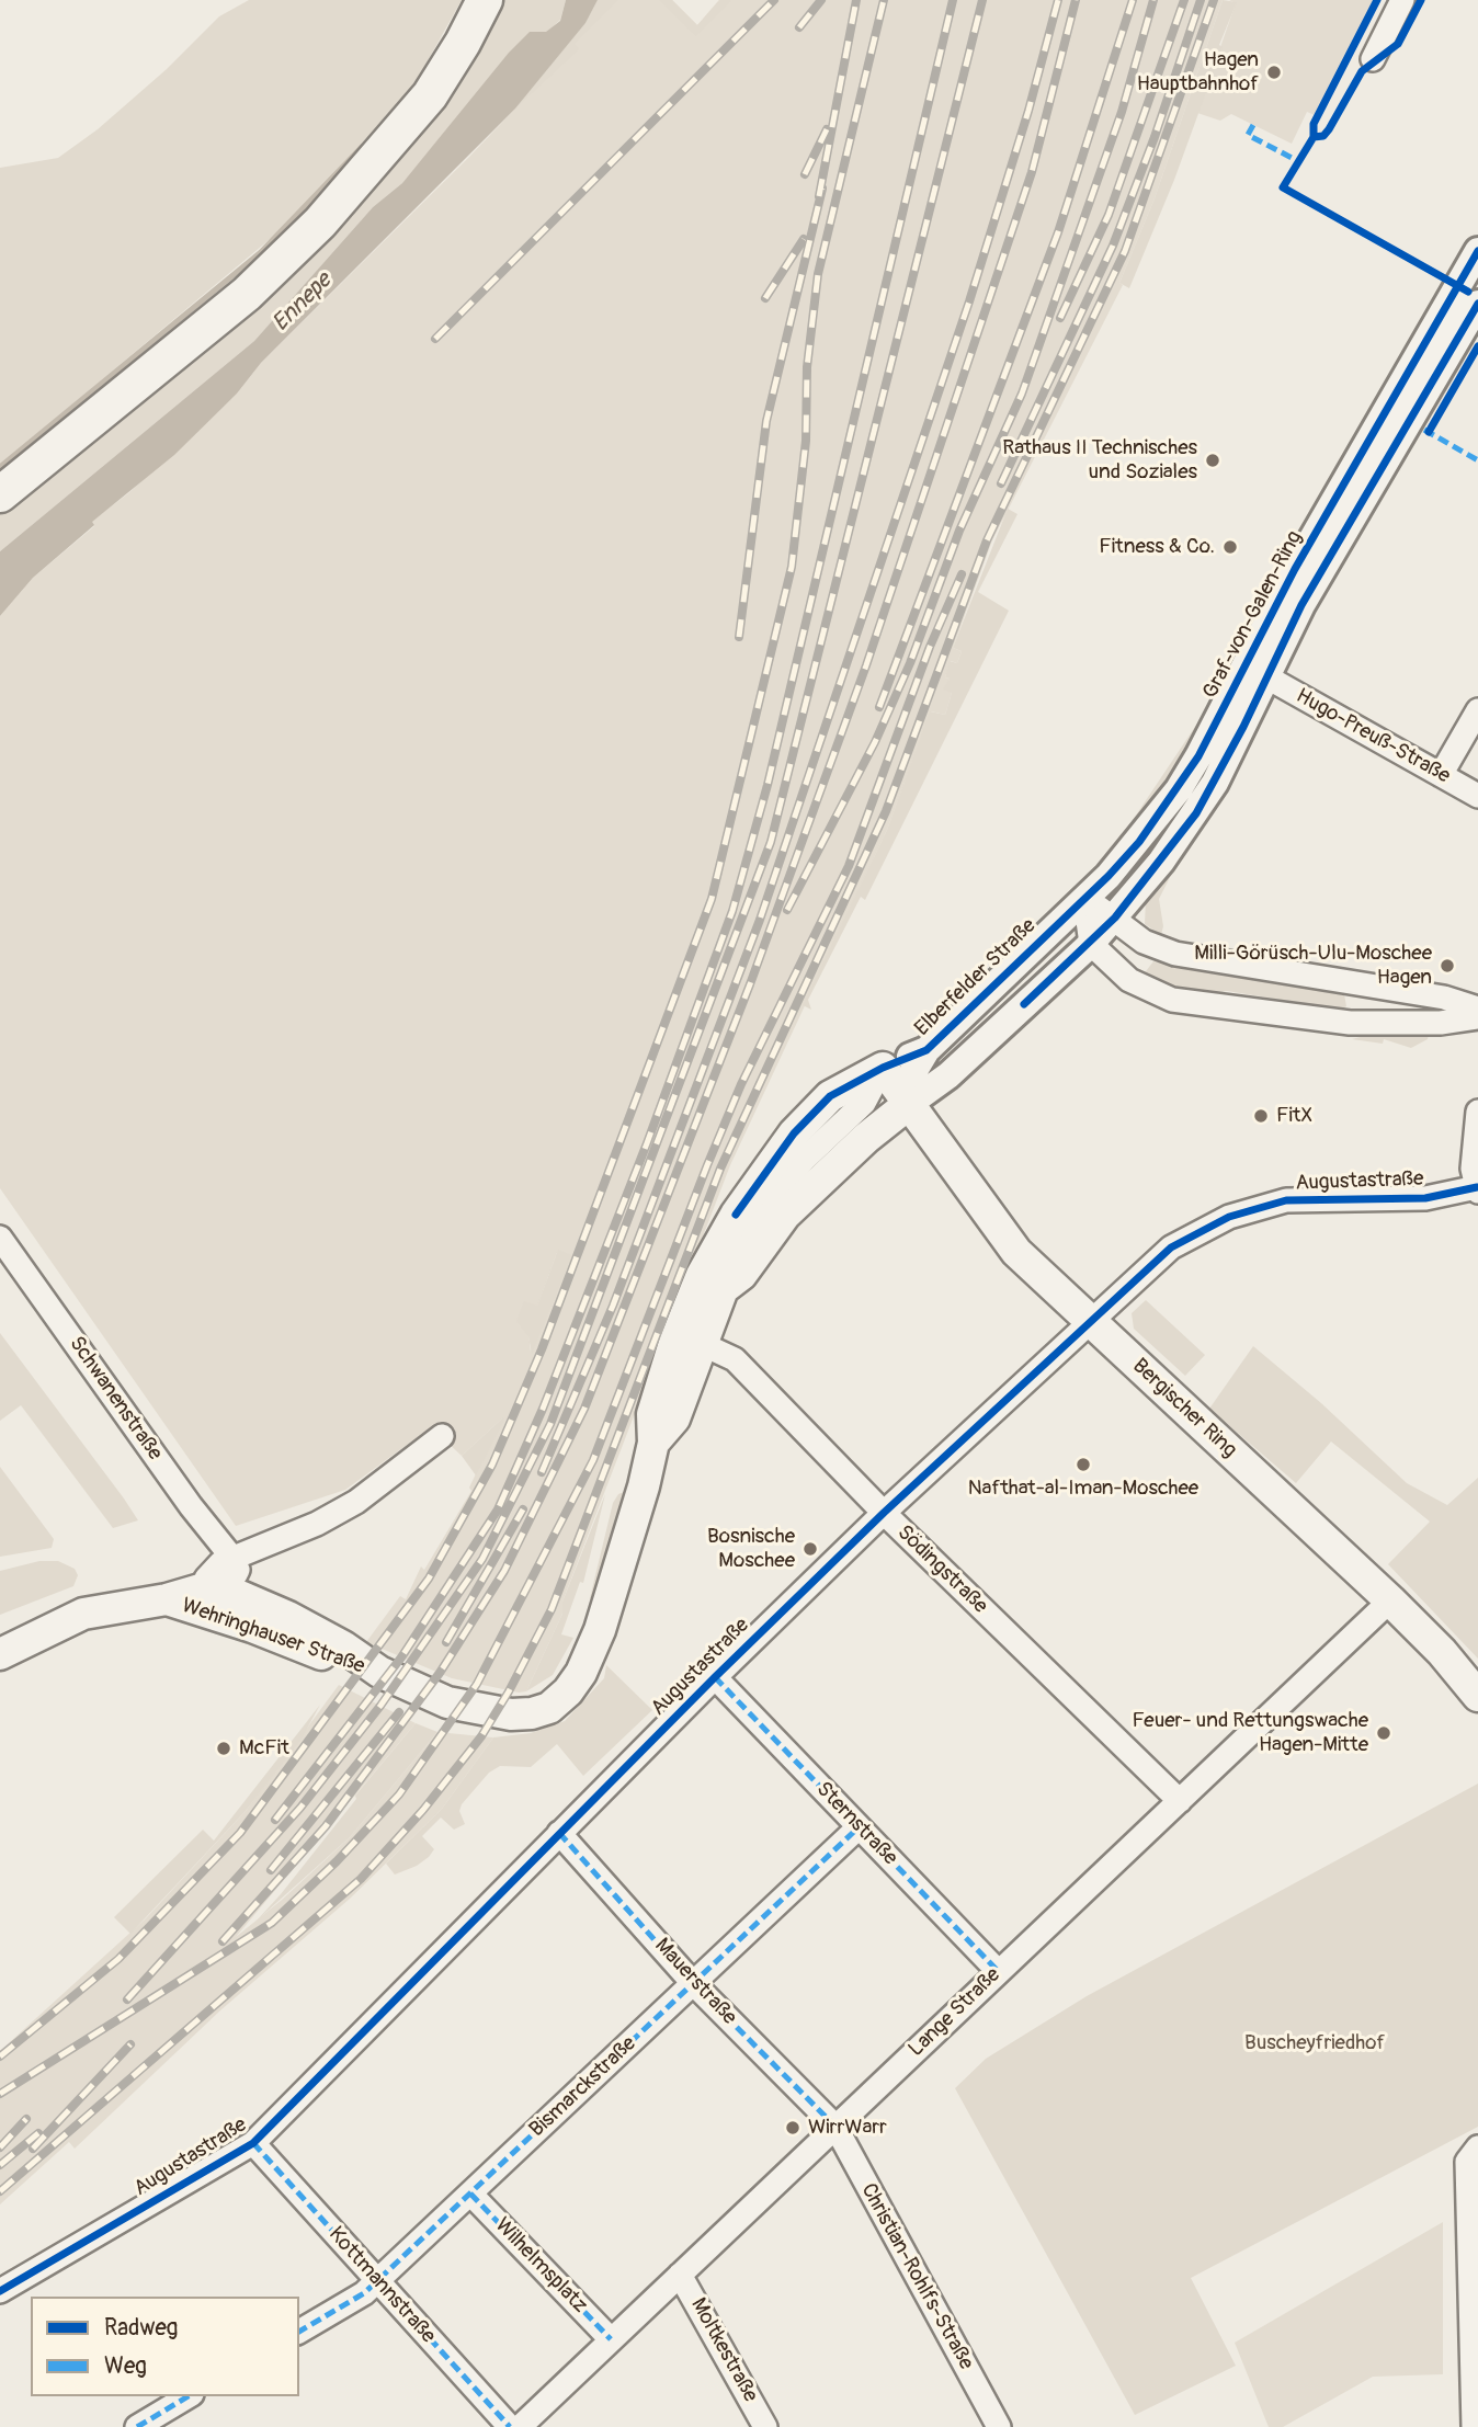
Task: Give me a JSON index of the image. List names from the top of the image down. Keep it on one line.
{"streets":{"main road":["Bergischer Ring","Wehringhauser Straße"],"street":["Graf-von-Galen-Ring","Hugo-Preuß-Straße","Elberfelder Straße","Augustastraße","Schwanenstraße","Södingstraße","Sternstraße","Mauerstraße","Lange Straße","Bismarckstraße","Wilhelmsplatz","Christian-Rohlfs-Straße","Kottmannstraße","Moltkestraße"]},"crossings":[["Graf-von-Galen-Ring","Hugo-Preuß-Straße"],["Graf-von-Galen-Ring","Elberfelder Straße"],["Elberfelder Straße","Bergischer Ring"],["Elberfelder Straße","Wehringhauser Straße"],["Augustastraße","Bergischer Ring"],["Augustastraße","Södingstraße"],["Augustastraße","Sternstraße"],["Augustastraße","Mauerstraße"],["Augustastraße","Kottmannstraße"],["Bergischer Ring","Wehringhauser Straße"],["Bergischer Ring","Lange Straße"],["Södingstraße","Wehringhauser Straße"],["Södingstraße","Lange Straße"],["Sternstraße","Lange Straße"],["Sternstraße","Bismarckstraße"],["Mauerstraße","Lange Straße"],["Mauerstraße","Bismarckstraße"],["Mauerstraße","Christian-Rohlfs-Straße"],["Lange Straße","Wilhelmsplatz"],["Lange Straße","Christian-Rohlfs-Straße"],["Lange Straße","Kottmannstraße"],["Lange Straße","Moltkestraße"],["Bismarckstraße","Wilhelmsplatz"],["Bismarckstraße","Kottmannstraße"]],"water":["Ennepe"],"parks":["Buscheyfriedhof"],"places":["Hagen Hauptbahnhof","Rathaus II Technisches und Soziales","Fitness & Co.","Milli-Görüsch-Ulu-Moschee Hagen","FitX","Nafthat-al-Iman-Moschee","Bosnische Moschee","Feuer- und Rettungswache Hagen-Mitte","McFit","WirrWarr"],"legend":["Radweg","Weg"]}
